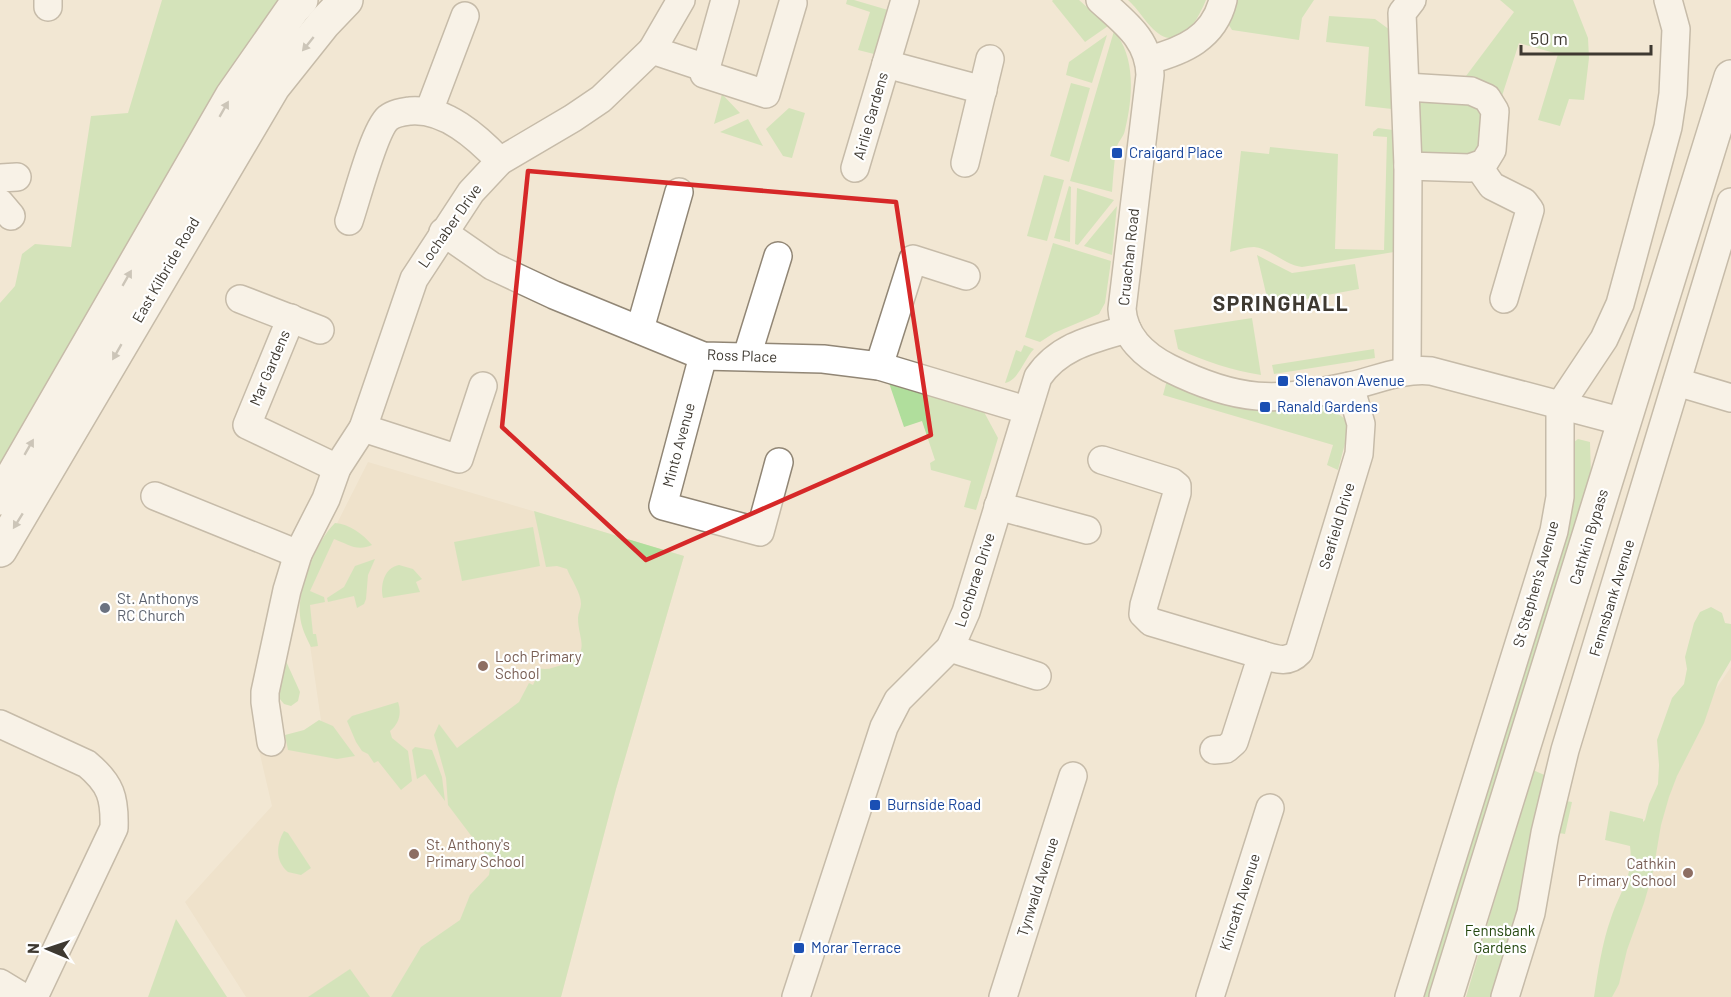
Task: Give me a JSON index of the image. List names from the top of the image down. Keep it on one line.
{"streets":{"main road":["East Kilbride Road","Cathkin Bypass"],"street":["Airlie Gardens","Lochaber Drive","Cruachan Road","Ross Place","Mar Gardens","Minto Avenue","Seafield Drive","Lochbrae Drive","St Stephen's Avenue","Fennsbank Avenue","Tynwald Avenue","Kincath Avenue"]},"crossings":[["Lochaber Drive","Ross Place"],["Lochaber Drive","Mar Gardens"],["Cruachan Road","Lochbrae Drive"],["Ross Place","Minto Avenue"],["Ross Place","Lochbrae Drive"]],"districts":["SPRINGHALL"],"parks":["Fennsbank Gardens"],"places":{"transit":["Craigard Place","Slenavon Avenue","Ranald Gardens","Burnside Road","Morar Terrace"],"other":["St. Anthonys RC Church","Loch Primary School","St. Anthony's Primary School","Cathkin Primary School"]},"scale_bar":"50 m","north":"left"}
